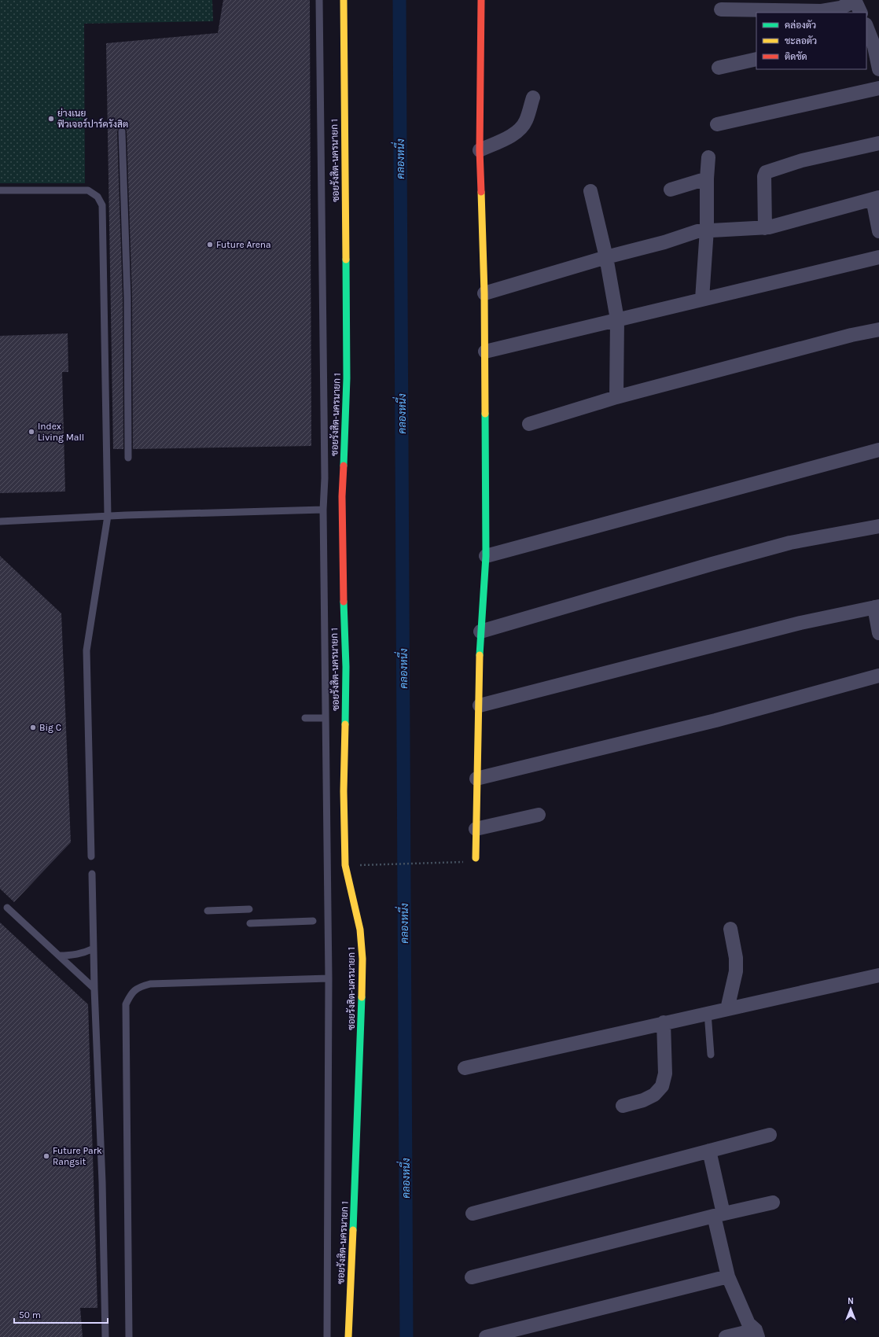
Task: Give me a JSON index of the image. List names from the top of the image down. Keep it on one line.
{"streets":{"street":["ซอยรังสิต-นครนายก 1"]},"water":["คลองหนึ่ง"],"places":["ย่างเนย ฟิวเจอร์ปาร์ครังสิต","Future Arena","Index Living Mall","Big C","Future Park Rangsit"],"legend":["คล่องตัว","ชะลอตัว","ติดขัด"],"scale_bar":"50 m","north":"top"}
